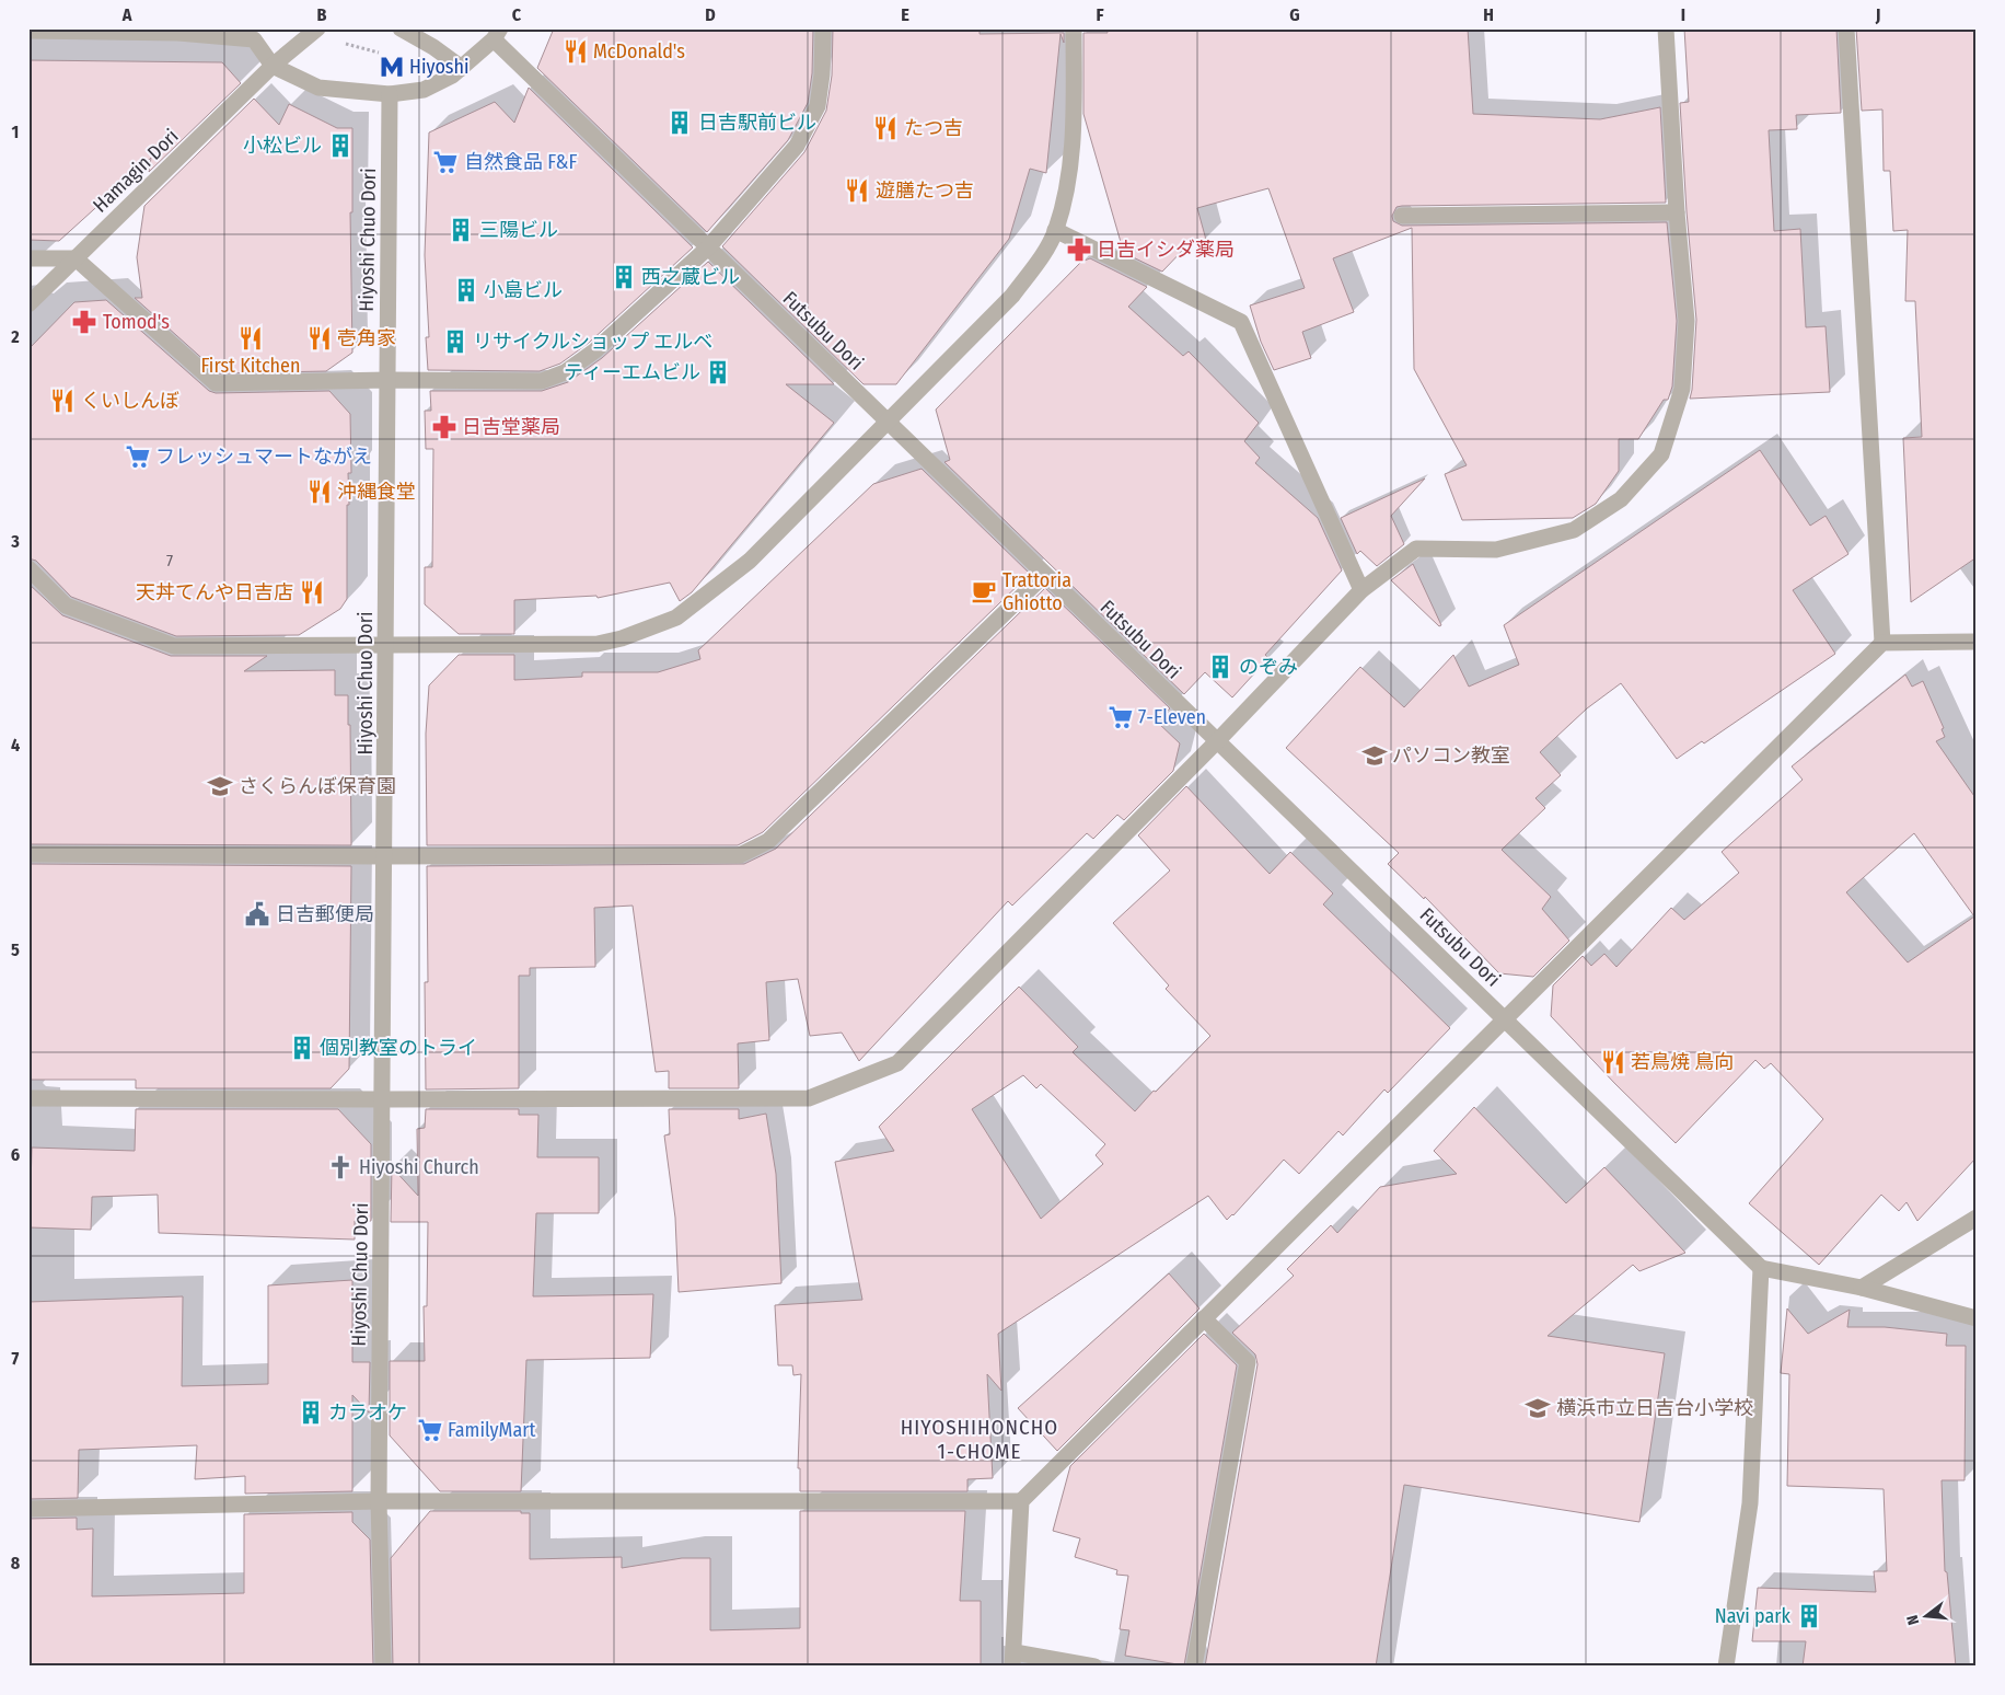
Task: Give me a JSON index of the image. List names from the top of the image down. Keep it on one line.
{"streets":{"street":["Hamagin Dori","Hiyoshi Chuo Dori","Futsubu Dori"]},"districts":["HIYOSHIHONCHO 1-CHOME"],"places":{"restaurant":["McDonald's","たつ吉","遊膳たつ吉","First Kitchen","壱角家","くいしんぼ","沖縄食堂","天丼てんや日吉店","若鳥焼 鳥向"],"metro station":["Hiyoshi"],"building":["日吉駅前ビル","小松ビル","三陽ビル","西之蔵ビル","小島ビル","リサイクルショップ エルベ","ティーエムビル","のぞみ","個別教室のトライ","カラオケ","Navi park"],"supermarket":["自然食品 F&F","フレッシュマートながえ","7-Eleven","FamilyMart"],"pharmacy":["日吉イシダ薬局","Tomod's","日吉堂薬局"],"cafe":["Trattoria Ghiotto"],"school or university":["パソコン教室","さくらんぼ保育園","横浜市立日吉台小学校"],"public building":["日吉郵便局"],"church":["Hiyoshi Church"]},"house_numbers":["7"],"north":"left","grid":{"columns":["A","B","C","D","E","F","G","H","I","J"],"rows":["1","2","3","4","5","6","7","8"]}}
